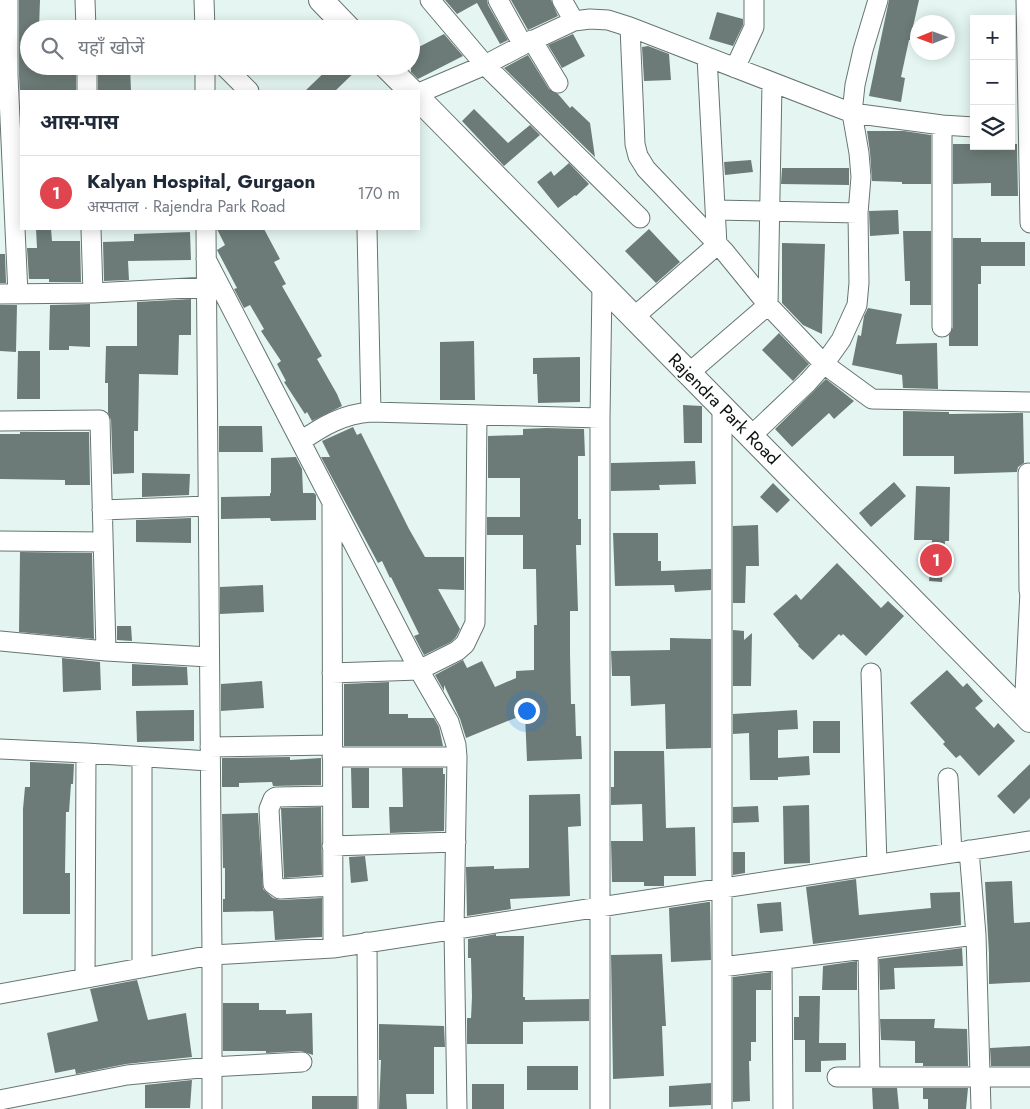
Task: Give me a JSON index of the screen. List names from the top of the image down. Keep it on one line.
{"streets":{"street":["Rajendra Park Road"]},"north":"left","page":{"map_buttons":["+","−"],"search":"यहाँ खोजें","heading":"आस-पास","list":[{"mark":"1","name":"Kalyan Hospital, Gurgaon","note":"अस्पताल · Rajendra Park Road","value":"170 m"}],"pins":"1"}}
